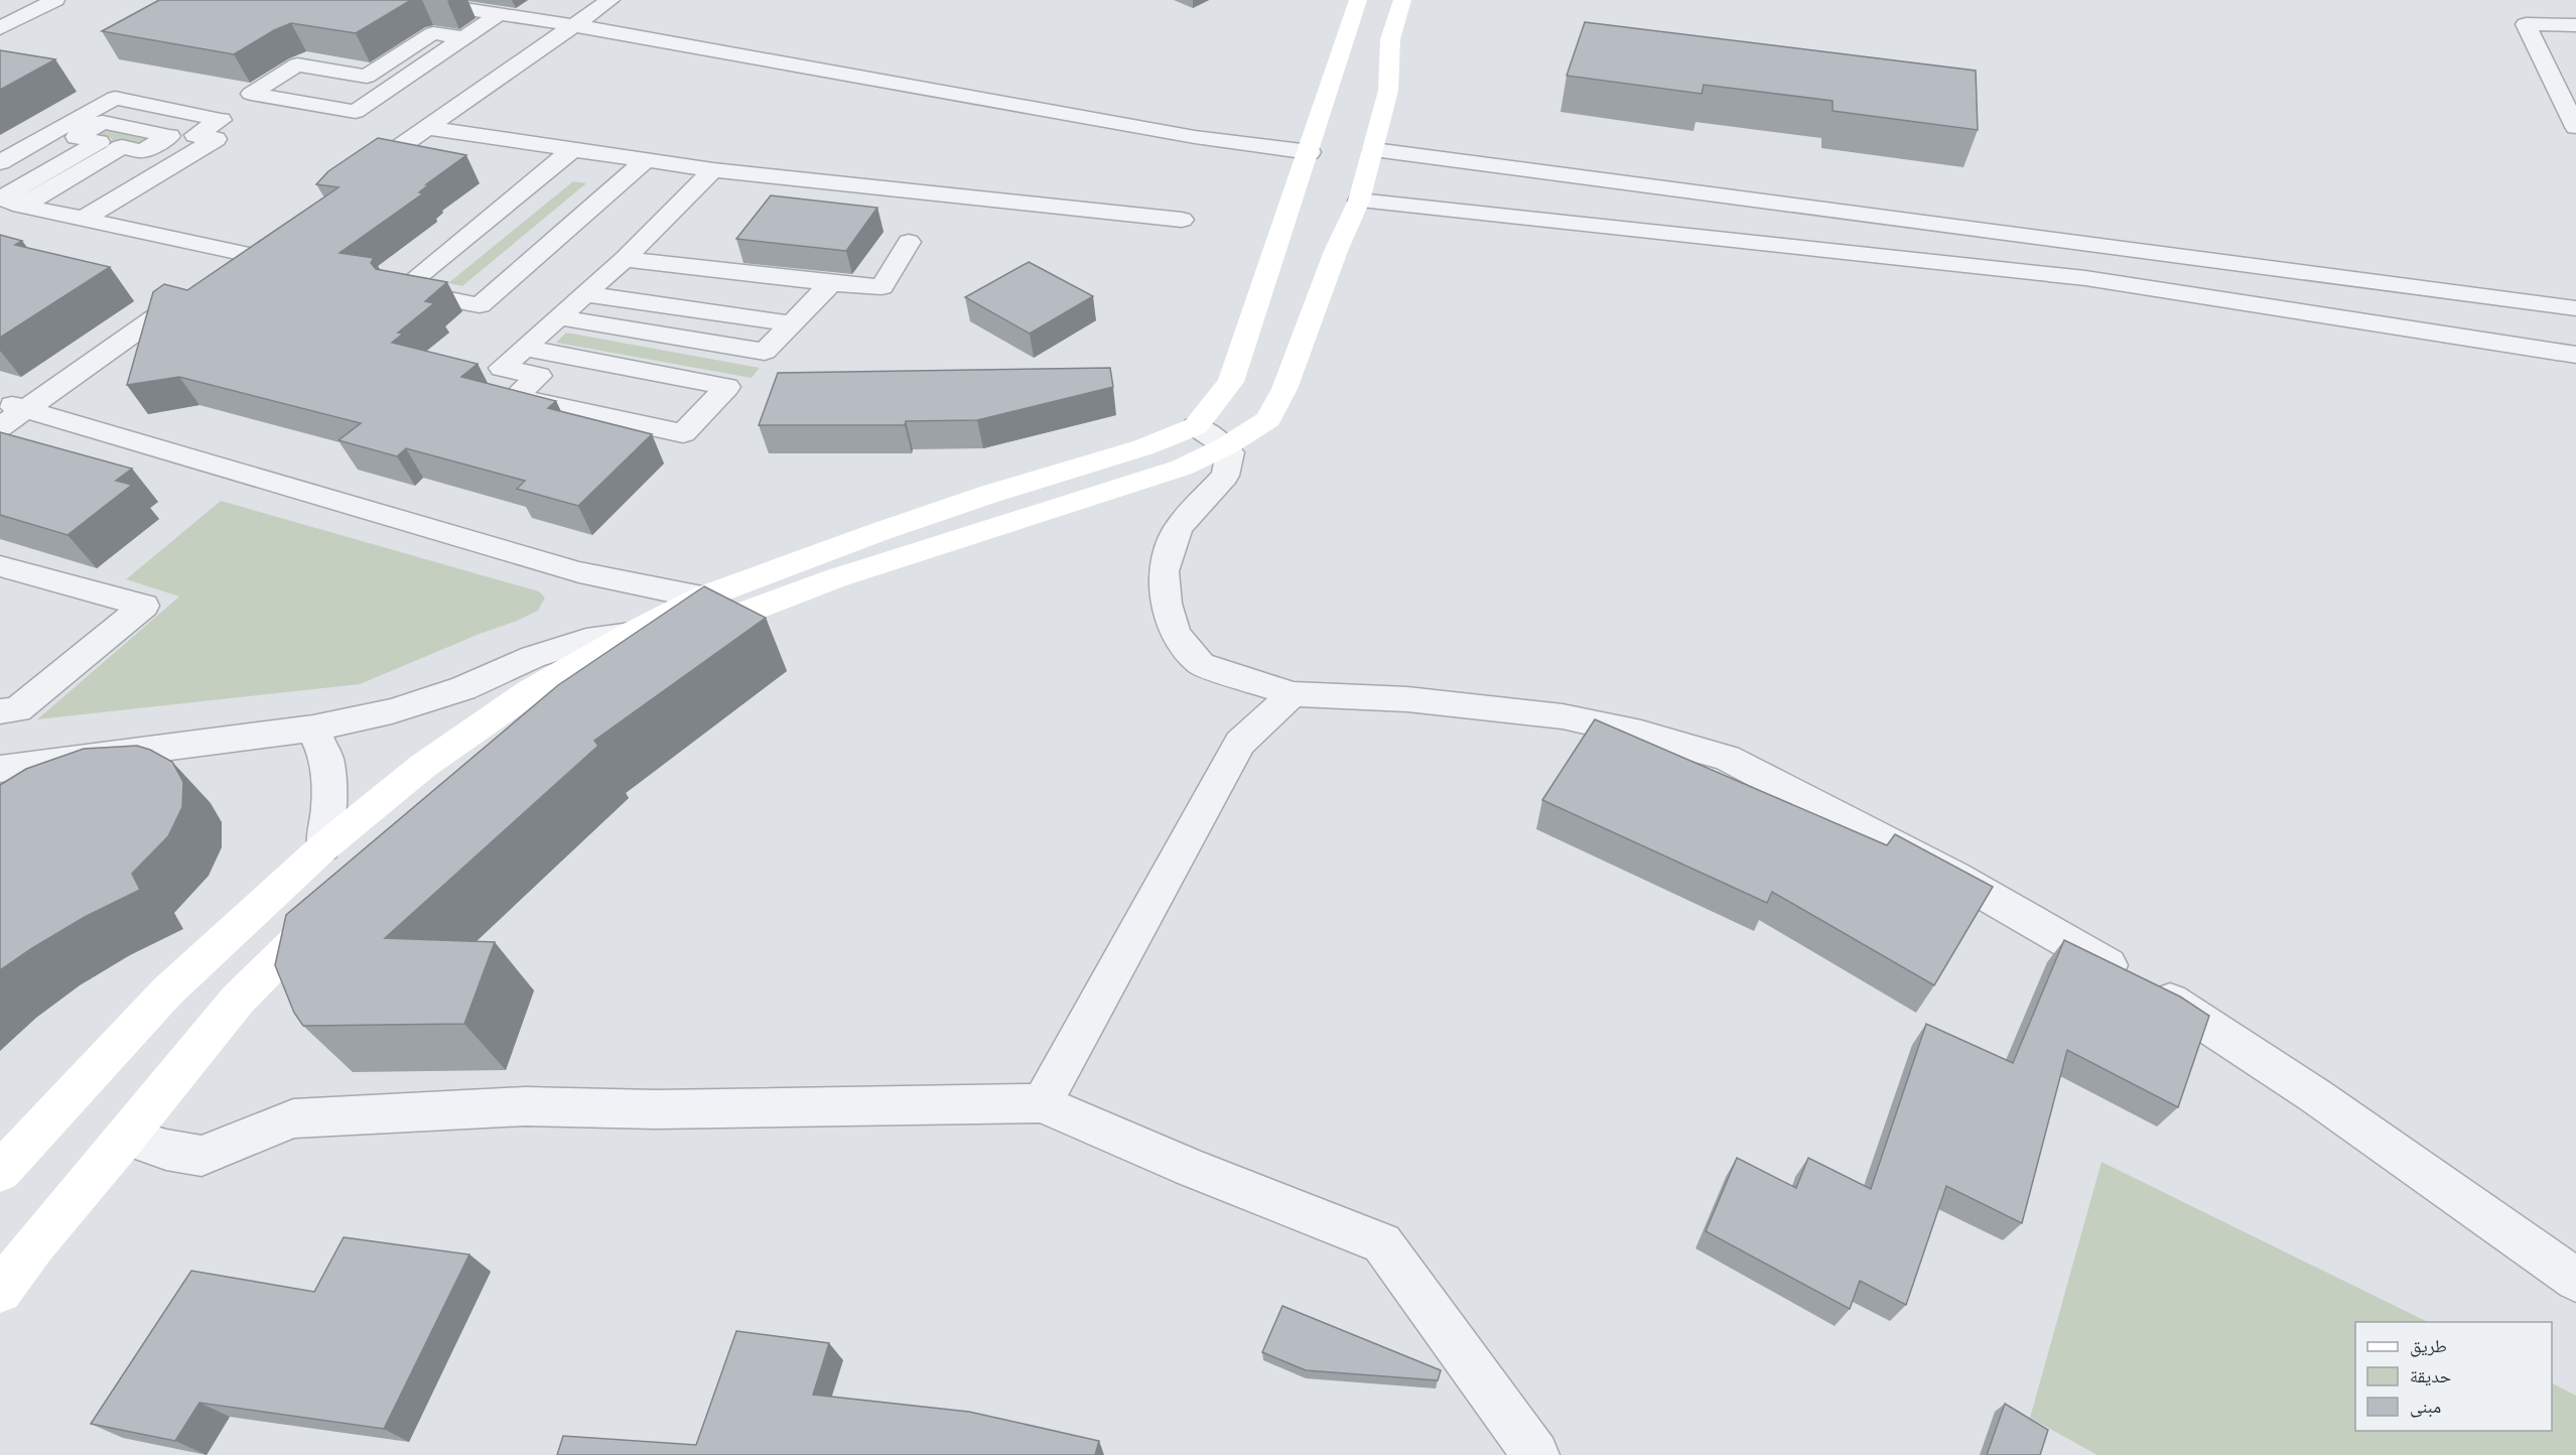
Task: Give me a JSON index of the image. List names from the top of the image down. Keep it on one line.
{"legend":["طريق","حديقة","مبنى"]}
